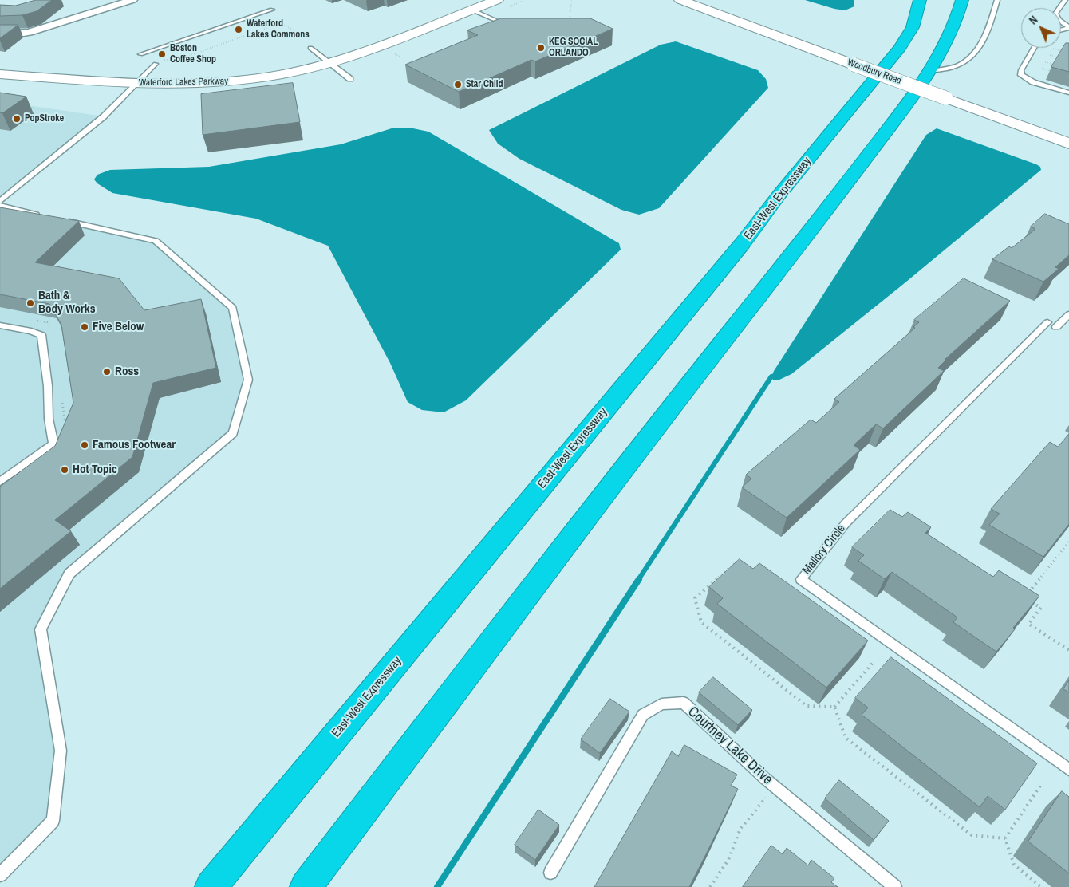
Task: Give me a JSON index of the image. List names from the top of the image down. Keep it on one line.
{"streets":{"highway":["East-West Expressway"],"street":["Woodbury Road","Waterford Lakes Parkway"],"lane":["Mallory Circle","Courtney Lake Drive"]},"places":["Waterford Lakes Commons","KEG SOCIAL ORLANDO","Boston Coffee Shop","Star Child","PopStroke","Bath & Body Works","Five Below","Ross","Famous Footwear","Hot Topic"],"north":"top left"}
